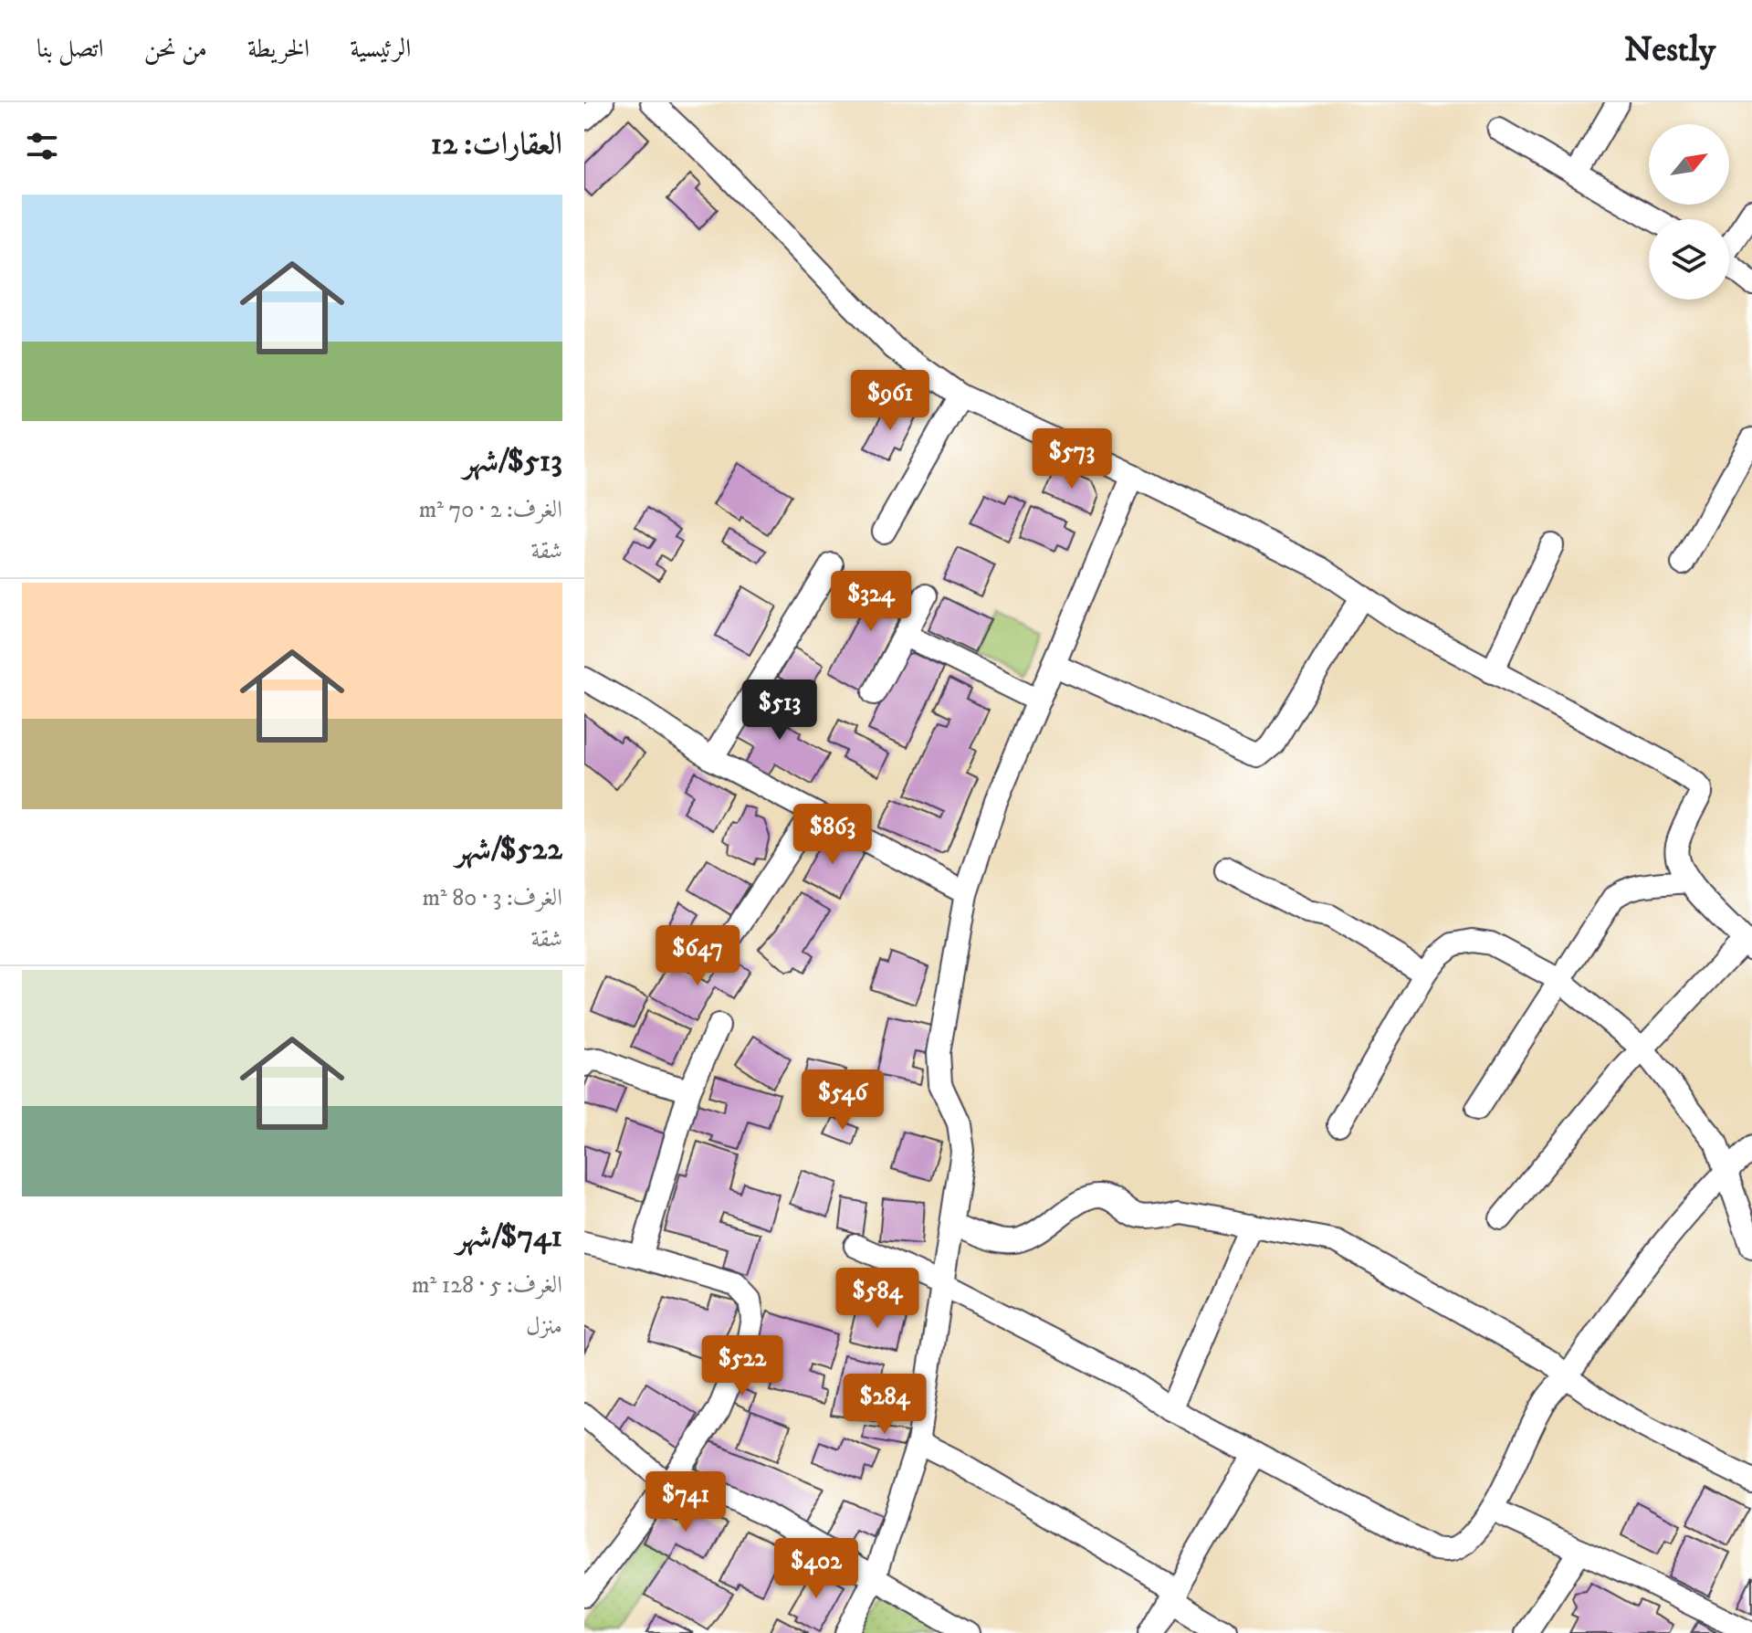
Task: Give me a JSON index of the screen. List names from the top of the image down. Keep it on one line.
{"north":"top right","page":{"header":"Nestly","nav":["الرئيسية","الخريطة","من نحن","اتصل بنا"],"heading":"العقارات: 12","list":[{"name":"$513/شهر","note":"الغرف: 2 · 70 m² · شقة"},{"name":"$522/شهر","note":"الغرف: 3 · 80 m² · شقة"},{"name":"$741/شهر","note":"الغرف: 5 · 128 m² · منزل"}],"price":["$961","$573","$324","$513","$863","$647","$546","$584","$522","$284","$741","$402"]}}
